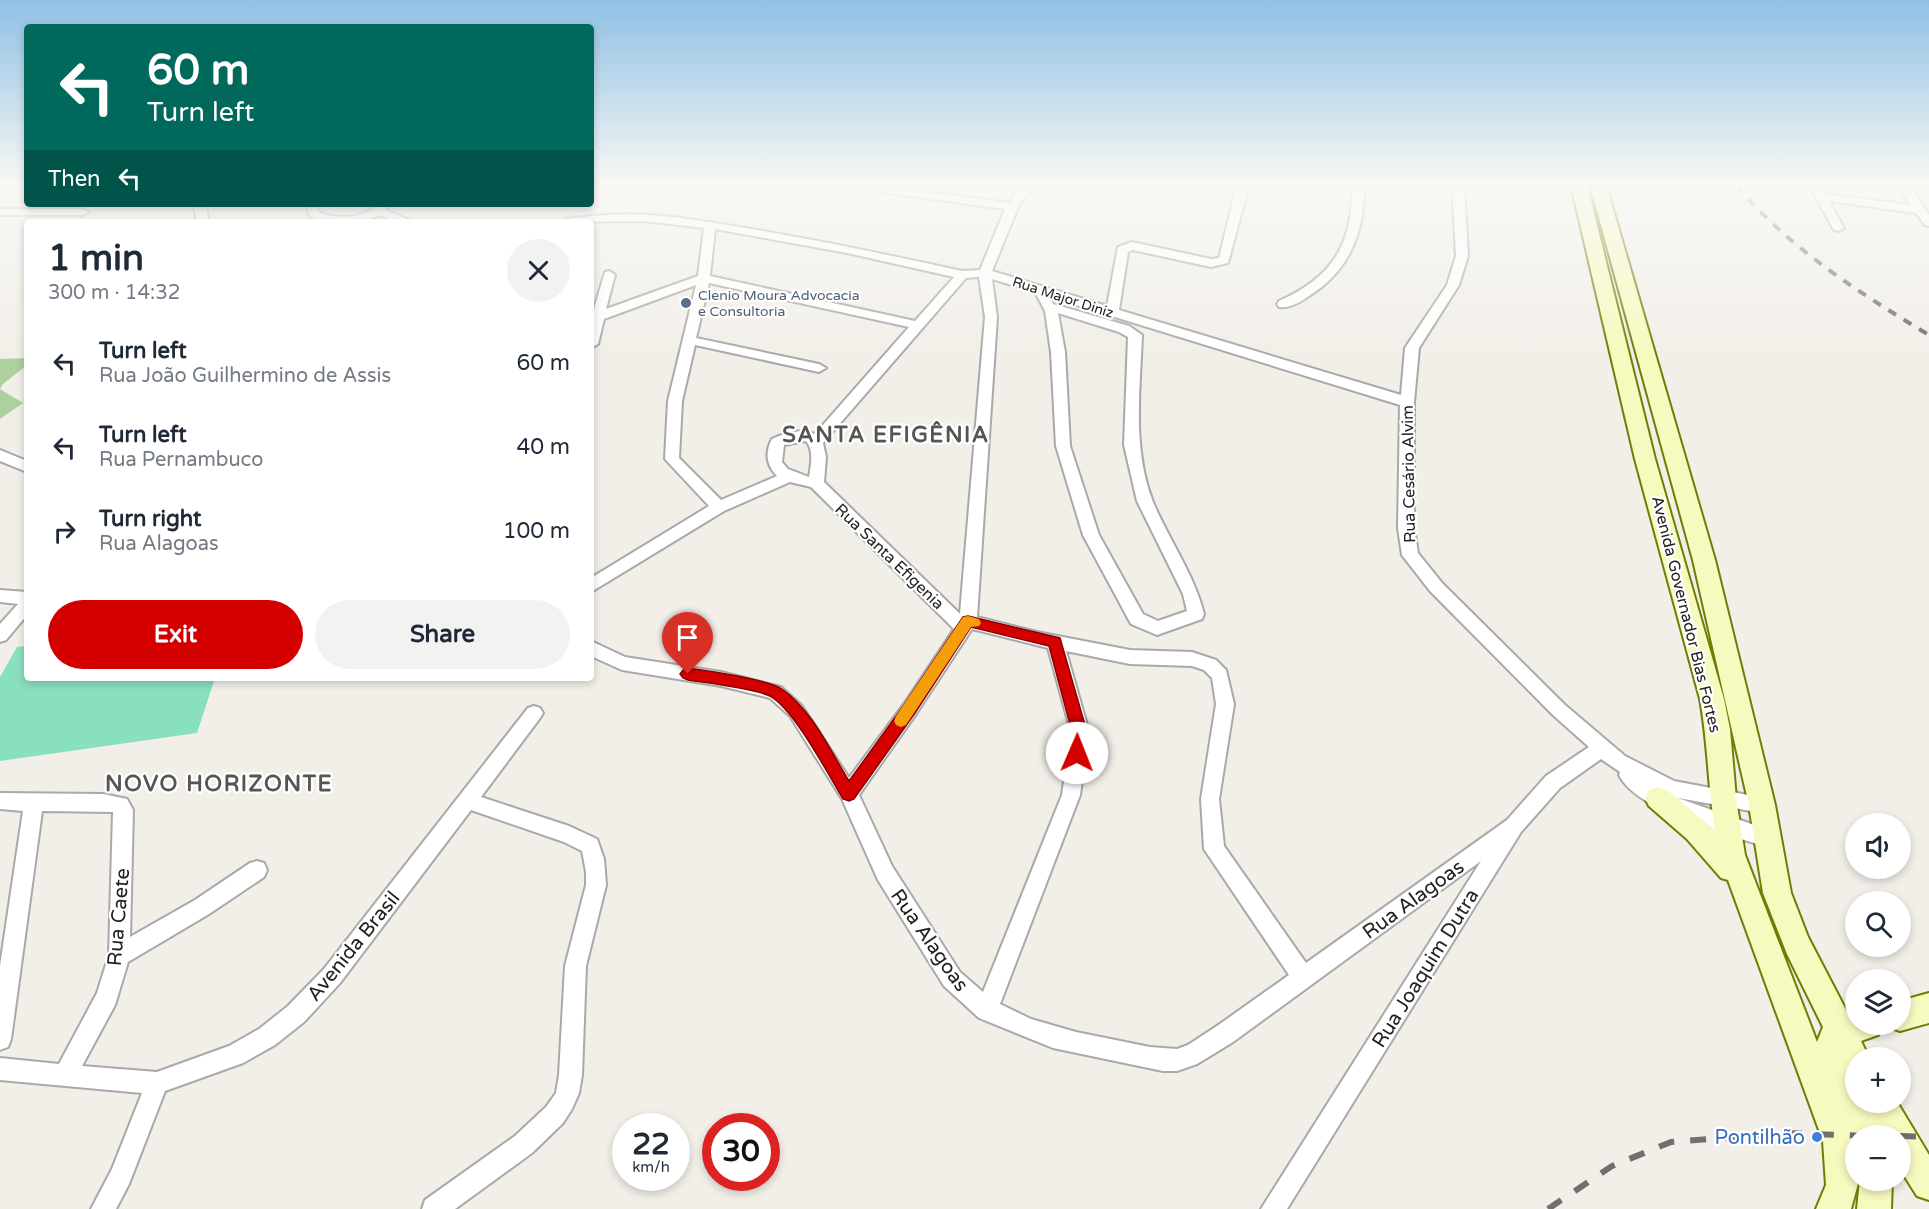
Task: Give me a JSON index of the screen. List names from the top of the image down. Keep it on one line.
{"streets":{"main road":["Avenida Governador Bias Fortes"],"street":["Rua Major Diniz","Rua Cesário Alvim","Rua Santa Efigenia","Rua Alagoas","Rua Caete","Avenida Brasil","Rua Joaquim Dutra"]},"crossings":[["Rua Major Diniz","Rua Cesário Alvim"],["Rua Cesário Alvim","Rua Joaquim Dutra"],["Rua Alagoas","Rua Joaquim Dutra"],["Rua Caete","Avenida Brasil"]],"districts":["SANTA EFIGÊNIA","NOVO HORIZONTE"],"places":["Clenio Moura Advocacia e Consultoria","Pontilhão"],"page":{"turn":["60 m","Turn left"],"then":"Then","heading":["1 min","300 m · 14:32"],"list":[{"name":"Turn left","note":"Rua João Guilhermino de Assis","value":"60 m"},{"name":"Turn left","note":"Rua Pernambuco","value":"40 m"},{"name":"Turn right","note":"Rua Alagoas","value":"100 m"}],"buttons":["Exit","Share"],"map_buttons":["+","−"],"speed":"22 km/h","limit":"30"}}
